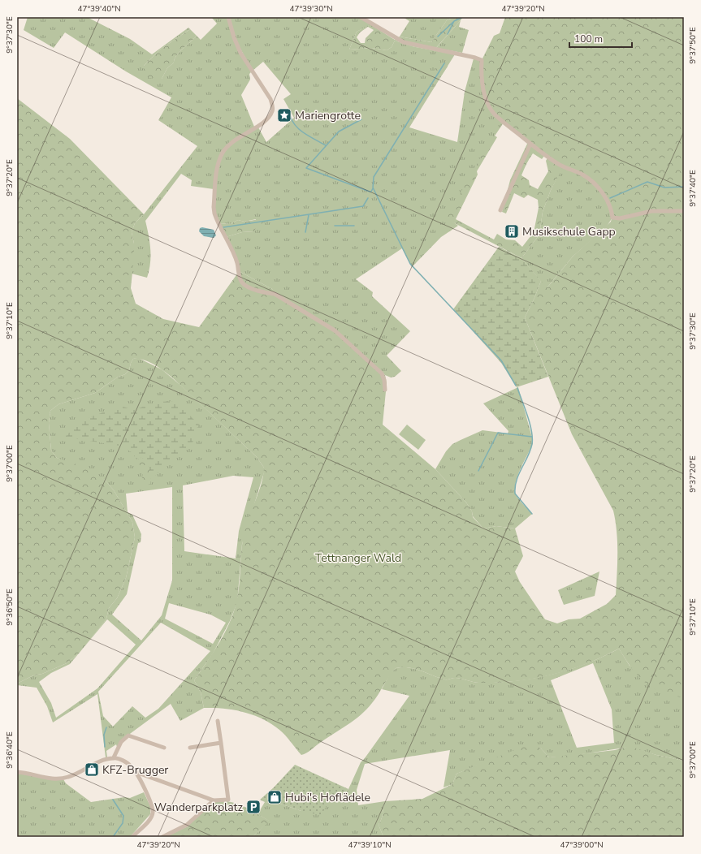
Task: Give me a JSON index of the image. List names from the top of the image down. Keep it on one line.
{"parks":["Tettnanger Wald"],"places":{"place":["Mariengrotte"],"building":["Musikschule Gapp"],"shop":["KFZ-Brugger","Hubi's Hoflädele"],"parking":["Wanderparkplatz"]},"scale_bar":"100 m","coordinates":["47°39'40\"N","47°39'30\"N","47°39'20\"N","9°37'30\"E","9°37'50\"E","9°37'20\"E","9°37'40\"E","9°37'10\"E","9°37'00\"E","9°36'50\"E","9°36'40\"E","47°39'10\"N","47°39'00\"N"]}
